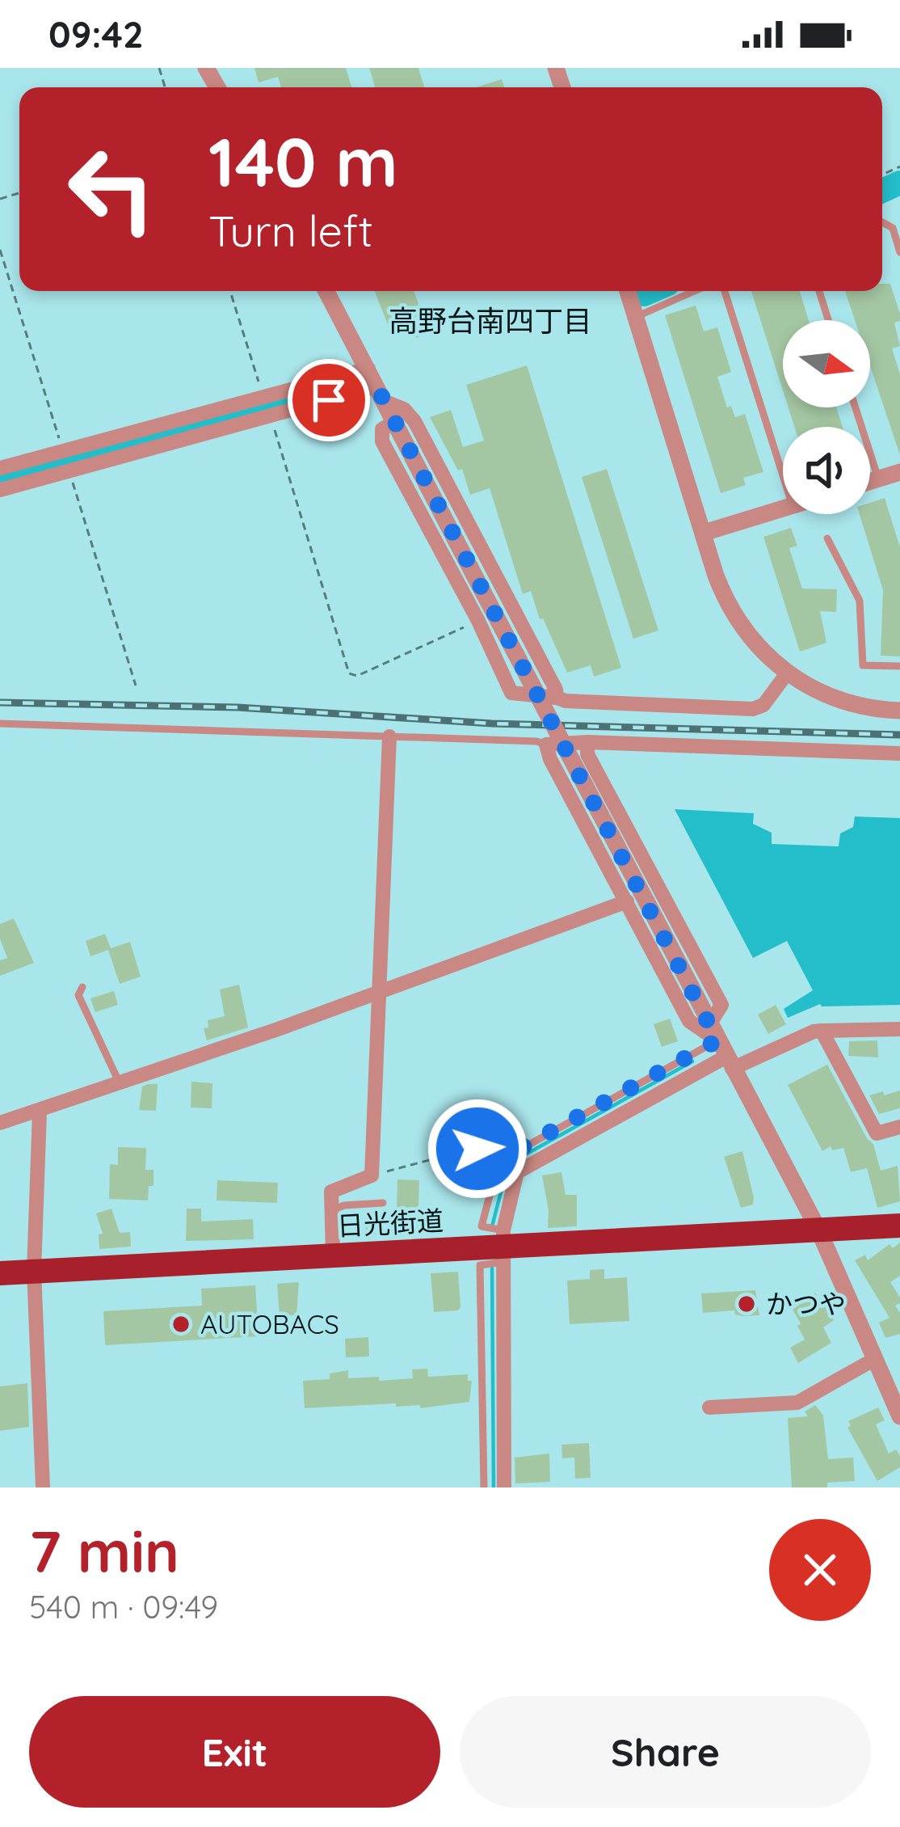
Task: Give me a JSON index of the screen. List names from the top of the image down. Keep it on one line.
{"streets":{"highway":["日光街道"]},"districts":["高野台南四丁目"],"places":["かつや","AUTOBACS"],"north":"right","page":{"status":"09:42","turn":["140 m","Turn left"],"heading":["7 min","540 m · 09:49"],"buttons":["Exit","Share"]}}
